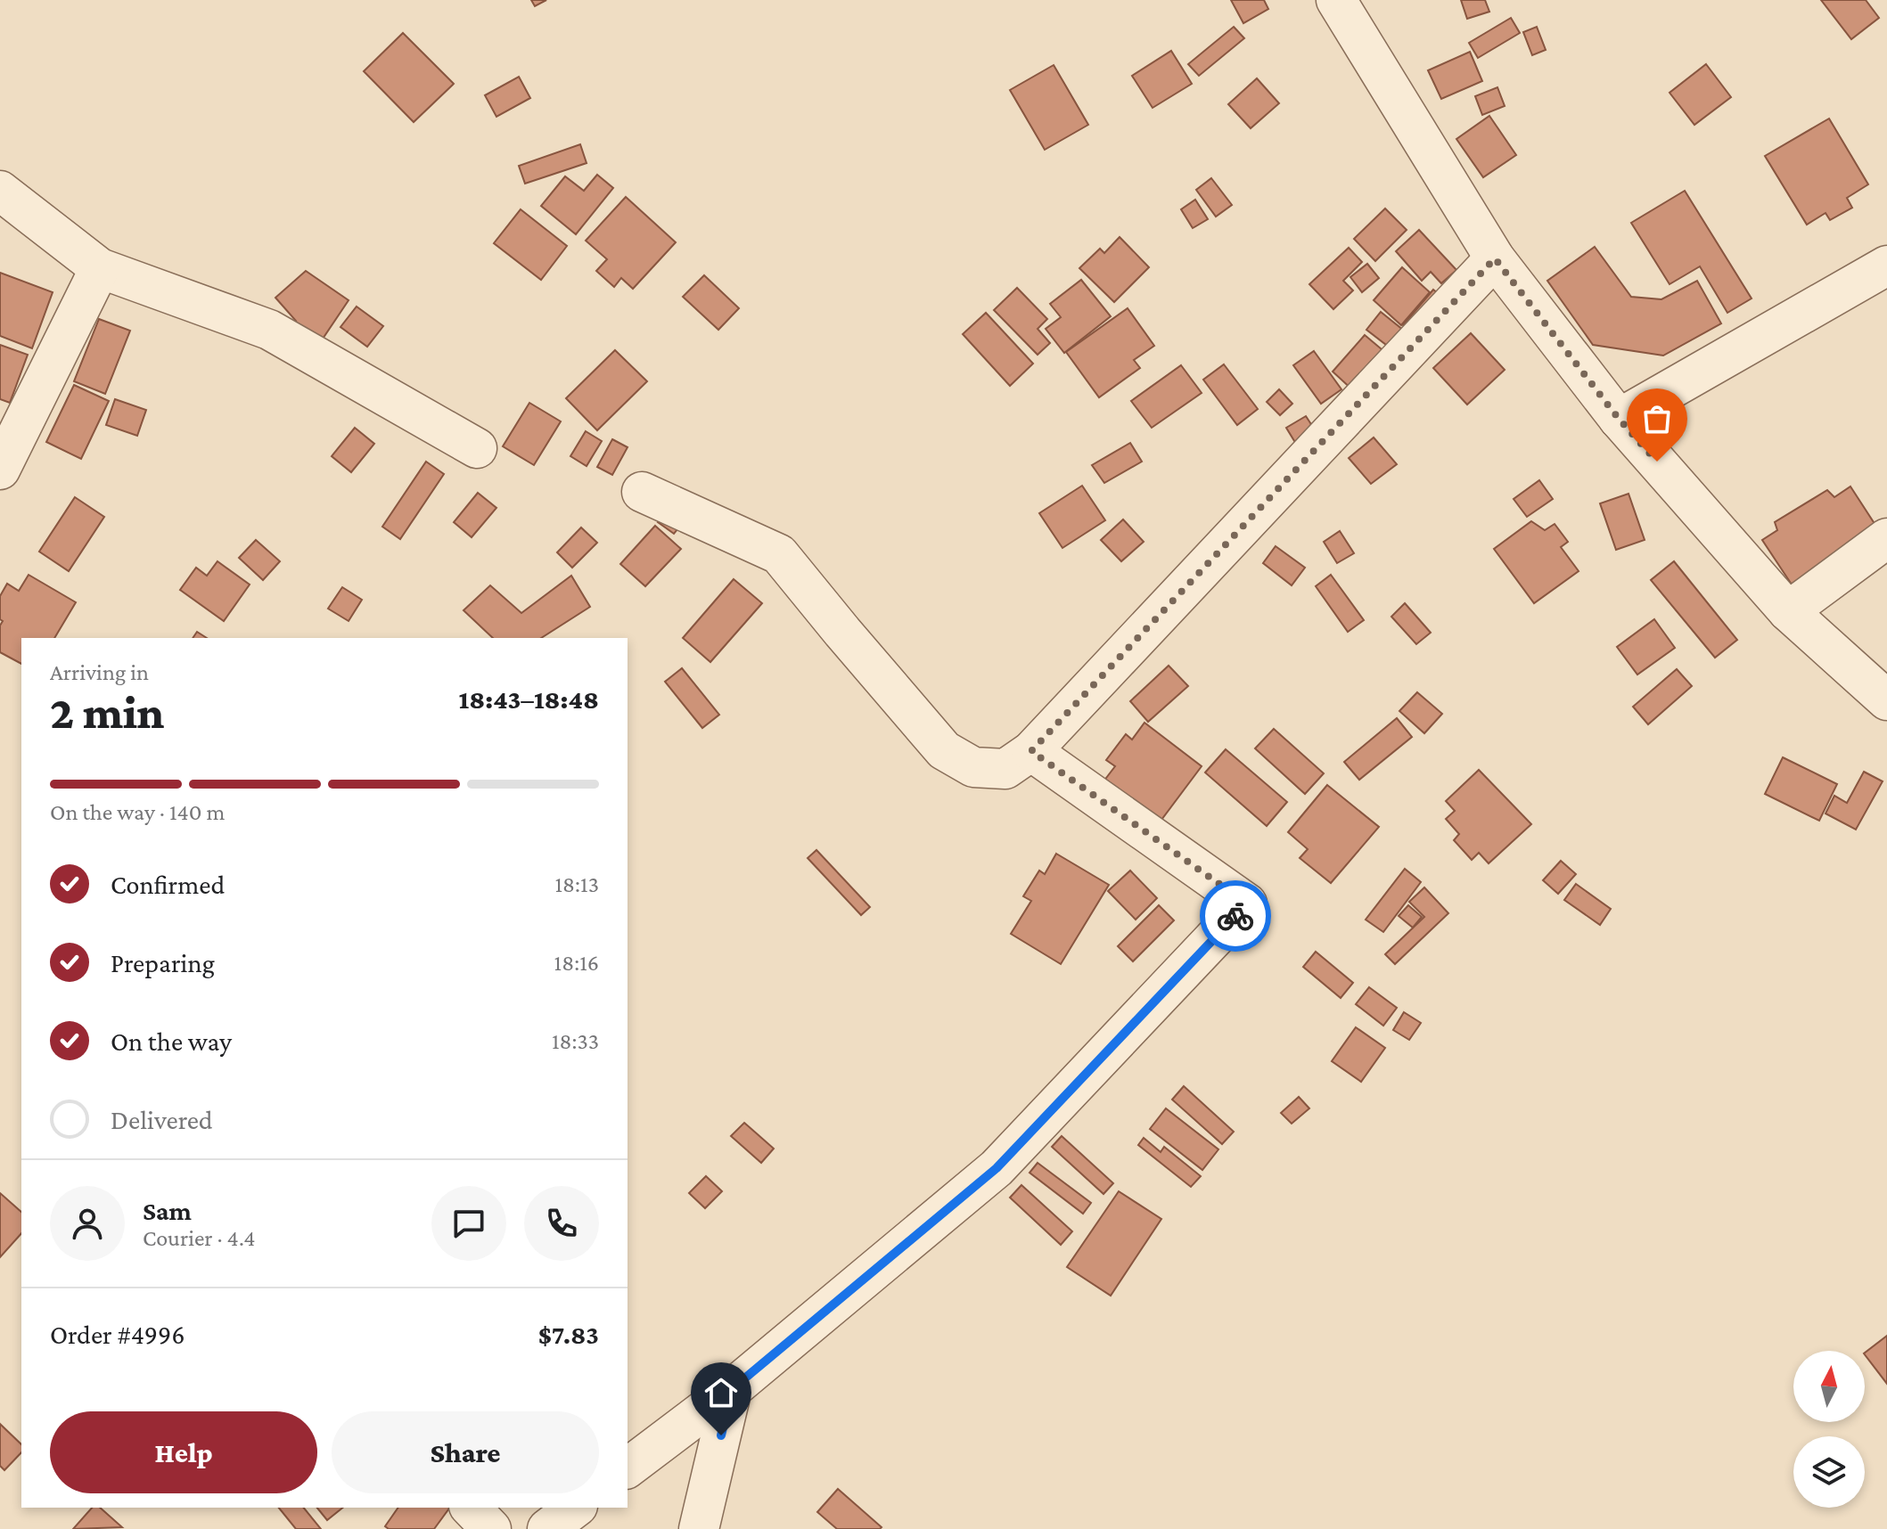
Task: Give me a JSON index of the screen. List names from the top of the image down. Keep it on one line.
{"north":"top","page":{"heading":["2 min","Arriving in","18:43–18:48"],"panel":["Sam","Courier · 4.4","Order #4996","$7.83"],"bar":"On the way · 140 m","list":[["Confirmed","18:13"],["Preparing","18:16"],["On the way","18:33"],"Delivered"],"buttons":["Help","Share"]}}
